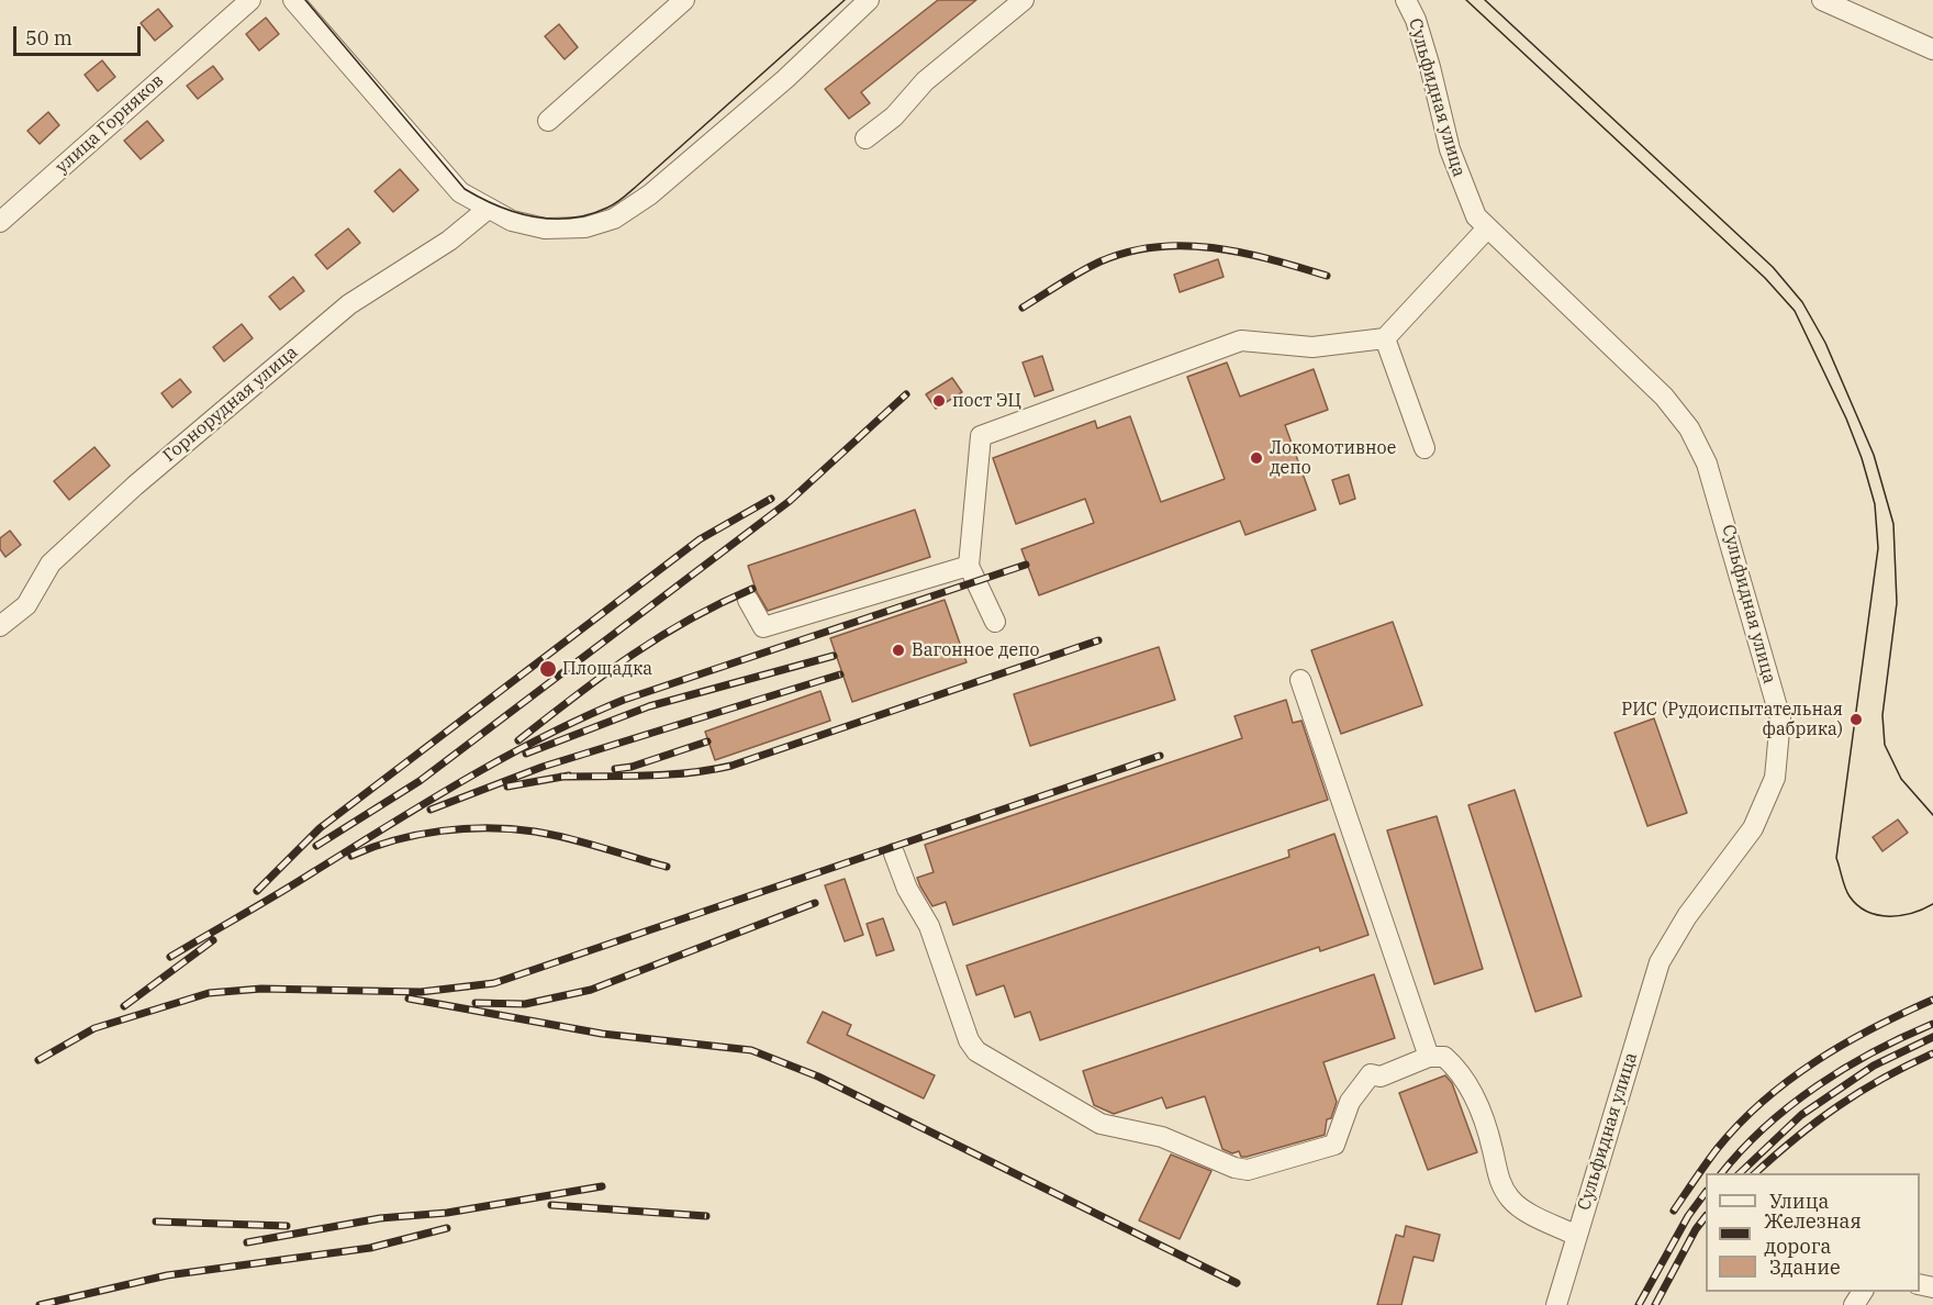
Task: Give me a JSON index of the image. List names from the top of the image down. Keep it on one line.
{"streets":{"street":["Сульфидная улица","улица Горняков","Горнорудная улица"]},"places":["пост ЭЦ","Локомотивное депо","Вагонное депо","Площадка","РИС (Рудоиспытательная фабрика)"],"legend":["Улица","Железная дорога","Здание"],"scale_bar":"50 m"}
